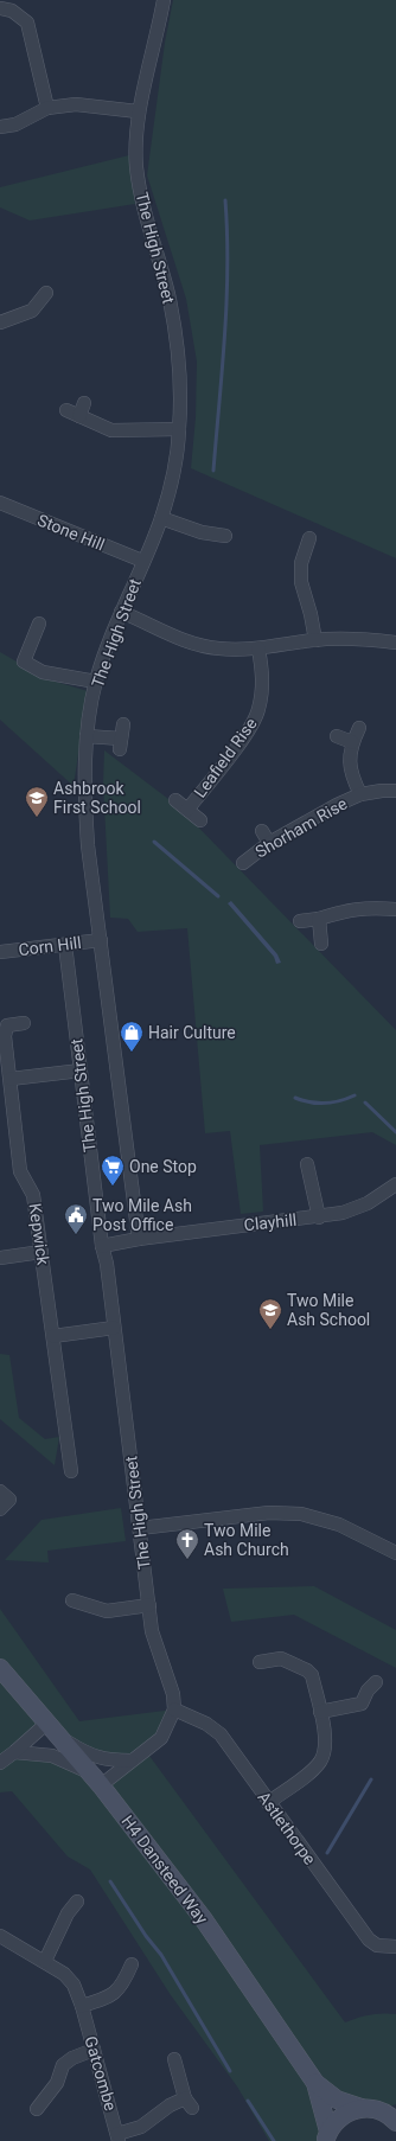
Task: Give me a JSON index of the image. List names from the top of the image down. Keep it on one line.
{"streets":{"street":["The High Street","Stone Hill","Leafield Rise","Shorham Rise","Corn Hill","Clayhill","Kepwick","Astlethorpe","H4 Dansteed Way","Gatcombe"]},"crossings":[["The High Street","Stone Hill"],["The High Street","Corn Hill"],["The High Street","Clayhill"],["The High Street","Astlethorpe"]],"places":{"school or university":["Ashbrook First School","Two Mile Ash School"],"shop":["Hair Culture"],"supermarket":["One Stop"],"public building":["Two Mile Ash Post Office"],"church":["Two Mile Ash Church"]}}
